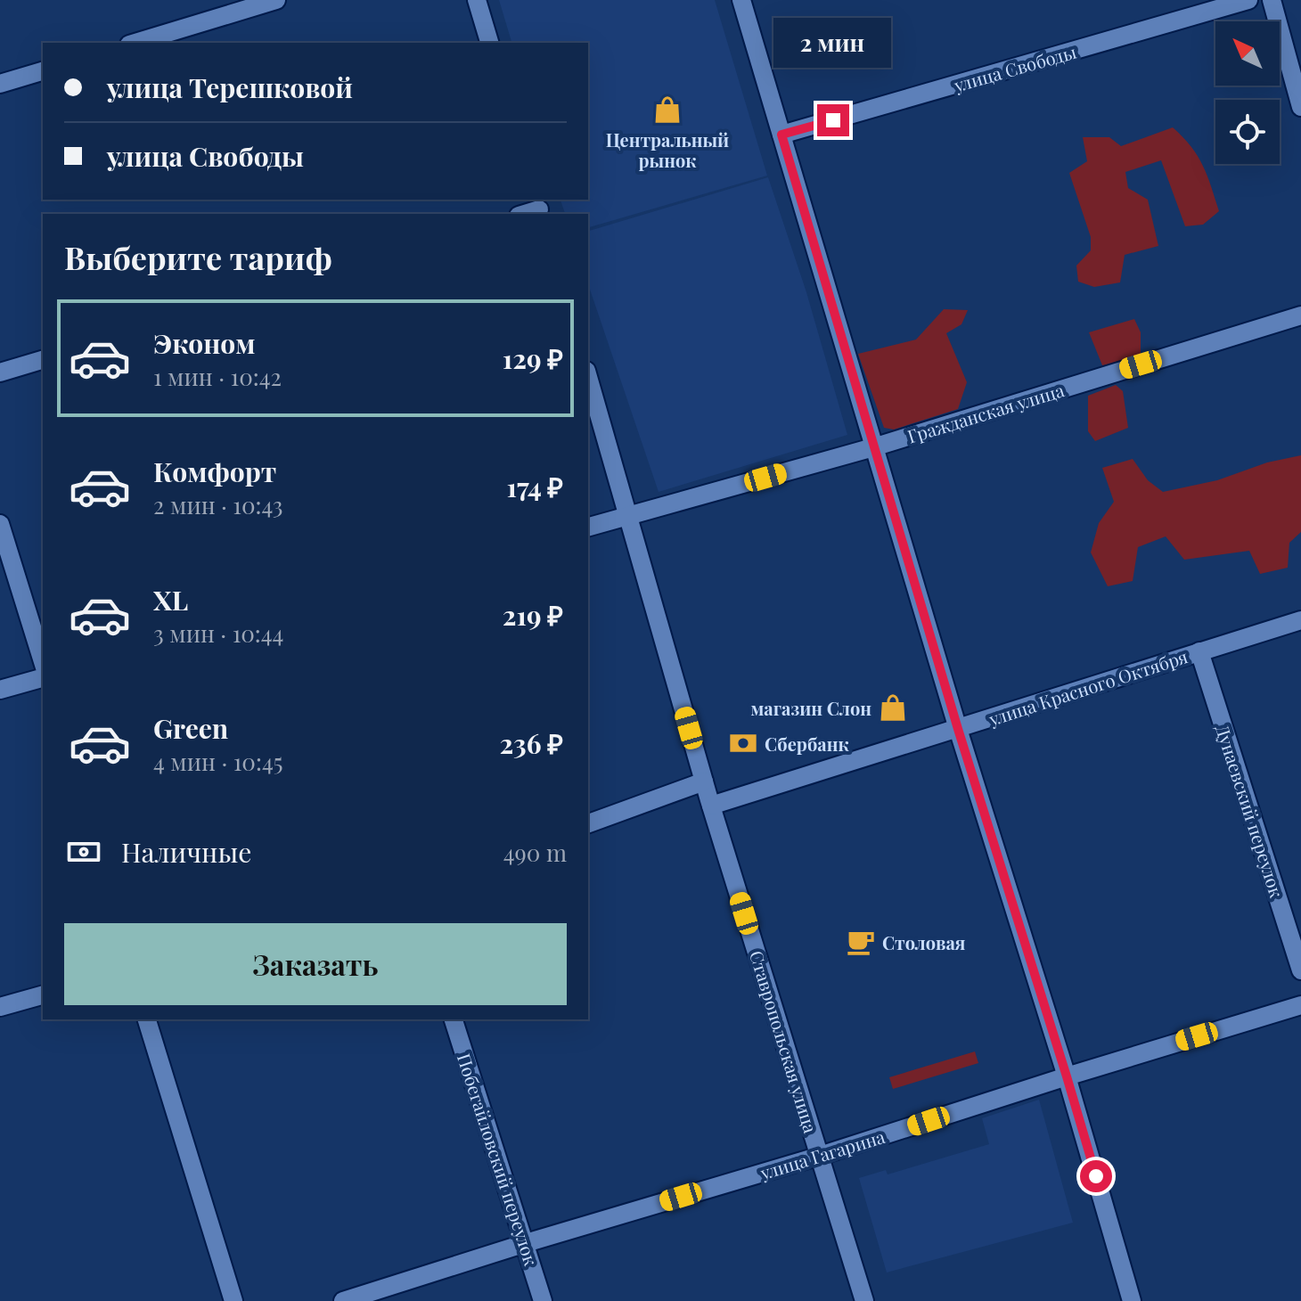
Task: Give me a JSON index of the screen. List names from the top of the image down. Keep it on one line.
{"streets":{"street":["улица Свободы","Гражданская улица","улица Красного Октября","Дунаевский переулок","Ставропольская улица","улица Гагарина","Побегайловский переулок"]},"crossings":[["Гражданская улица","Ставропольская улица"],["улица Красного Октября","Дунаевский переулок"],["улица Красного Октября","Ставропольская улица"],["Ставропольская улица","улица Гагарина"],["улица Гагарина","Побегайловский переулок"]],"places":{"shop":["Центральный рынок","магазин Слон"],"bank":["Сбербанк"],"cafe":["Столовая"]},"north":"top left","page":{"bubble":"2 мин","banner":["улица Терешковой","улица Свободы"],"heading":"Выберите тариф","list":[{"name":"Эконом","note":"1 мин · 10:42","value":"129 ₽"},{"name":"Комфорт","note":"2 мин · 10:43","value":"174 ₽"},{"name":"XL","note":"3 мин · 10:44","value":"219 ₽"},{"name":"Green","note":"4 мин · 10:45","value":"236 ₽"}],"pay":["Наличные","490 m"],"buttons":"Заказать"}}
